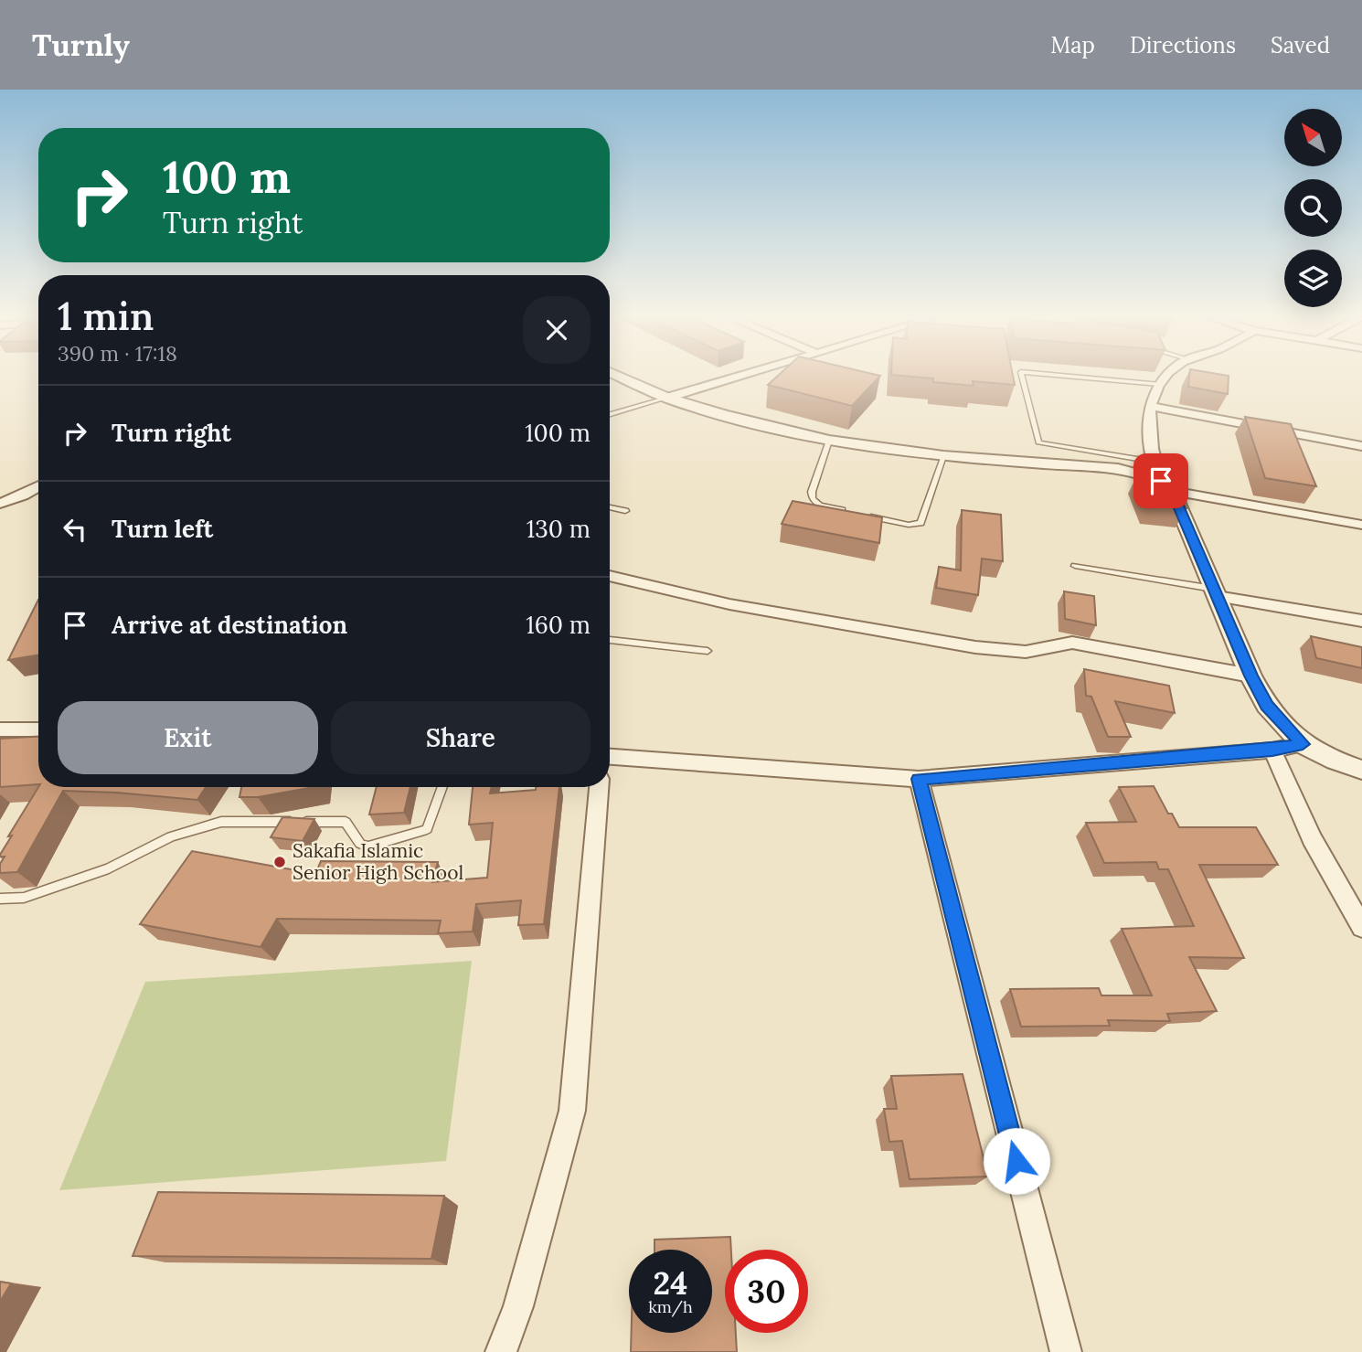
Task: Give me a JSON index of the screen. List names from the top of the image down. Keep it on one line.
{"places":["Sakafia Islamic Senior High School"],"north":"top left","page":{"header":"Turnly","nav":["Map","Directions","Saved"],"turn":["100 m","Turn right"],"heading":["1 min","390 m · 17:18"],"list":[{"name":"Turn right","value":"100 m"},{"name":"Turn left","value":"130 m"},{"name":"Arrive at destination","value":"160 m"}],"buttons":["Exit","Share"],"speed":"24 km/h","limit":"30"}}
